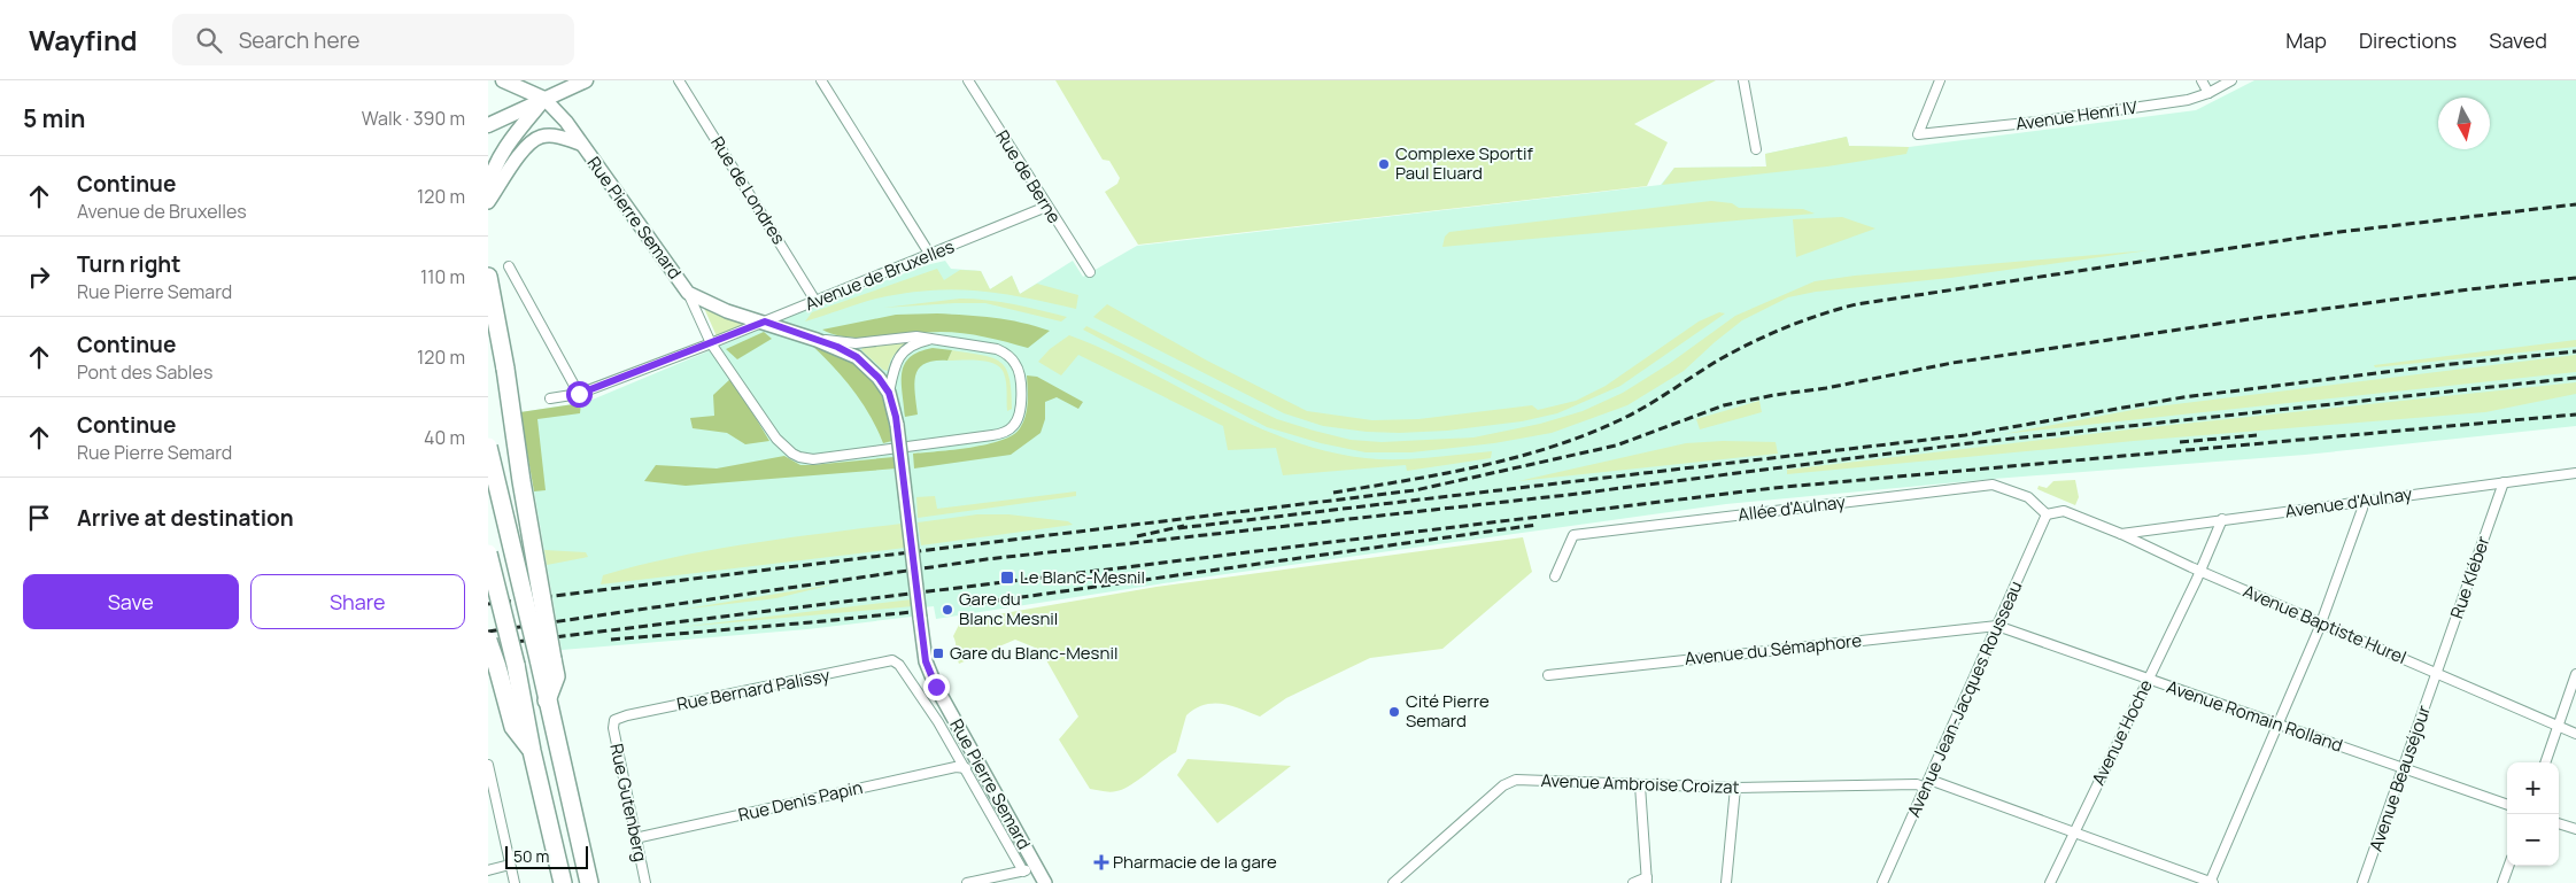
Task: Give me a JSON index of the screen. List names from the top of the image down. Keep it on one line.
{"streets":{"main road":["Rue Pierre Semard"],"street":["Avenue Henri IV","Rue de Berne","Rue de Londres","Avenue de Bruxelles","Avenue d'Aulnay","Allée d'Aulnay","Rue Kléber","Avenue Baptiste Hurel","Avenue du Sémaphore","Rue Bernard Palissy","Avenue Jean-Jacques Rousseau","Avenue Romain Rolland","Avenue Hoche","Avenue Beauséjour","Avenue Ambroise Croizat","Rue Denis Papin","Rue Gutenberg"]},"crossings":[["Rue de Berne","Avenue de Bruxelles"],["Rue de Londres","Avenue de Bruxelles"],["Rue Pierre Semard","Avenue de Bruxelles"],["Rue Pierre Semard","Rue Bernard Palissy"],["Rue Pierre Semard","Rue Denis Papin"],["Avenue d'Aulnay","Rue Kléber"],["Avenue d'Aulnay","Avenue Baptiste Hurel"],["Avenue d'Aulnay","Avenue Hoche"],["Allée d'Aulnay","Avenue Baptiste Hurel"],["Allée d'Aulnay","Avenue Jean-Jacques Rousseau"],["Rue Kléber","Avenue Baptiste Hurel"],["Rue Kléber","Avenue Beauséjour"],["Avenue Baptiste Hurel","Avenue Jean-Jacques Rousseau"],["Avenue Baptiste Hurel","Avenue Hoche"],["Avenue Baptiste Hurel","Avenue Beauséjour"],["Avenue du Sémaphore","Avenue Jean-Jacques Rousseau"],["Avenue du Sémaphore","Avenue Romain Rolland"],["Rue Bernard Palissy","Rue Gutenberg"],["Avenue Jean-Jacques Rousseau","Avenue Romain Rolland"],["Avenue Jean-Jacques Rousseau","Avenue Ambroise Croizat"],["Avenue Romain Rolland","Avenue Hoche"],["Avenue Romain Rolland","Avenue Beauséjour"],["Avenue Hoche","Avenue Ambroise Croizat"],["Rue Denis Papin","Rue Gutenberg"]],"places":{"other":["Complexe Sportif Paul Eluard","Gare du Blanc Mesnil","Cité Pierre Semard"],"transit":["Le Blanc-Mesnil","Gare du Blanc-Mesnil"],"health":["Pharmacie de la gare"]},"scale_bar":"50 m","north":"bottom","page":{"header":"Wayfind","search":"Search here","nav":["Map","Directions","Saved"],"heading":["5 min","Walk · 390 m"],"list":[["Continue","Avenue de Bruxelles","120 m"],["Turn right","Rue Pierre Semard","110 m"],["Continue","Pont des Sables","120 m"],["Continue","Rue Pierre Semard","40 m"],"Arrive at destination"],"buttons":["Save","Share"],"map_buttons":["+","−"],"scale":"50 m"}}
